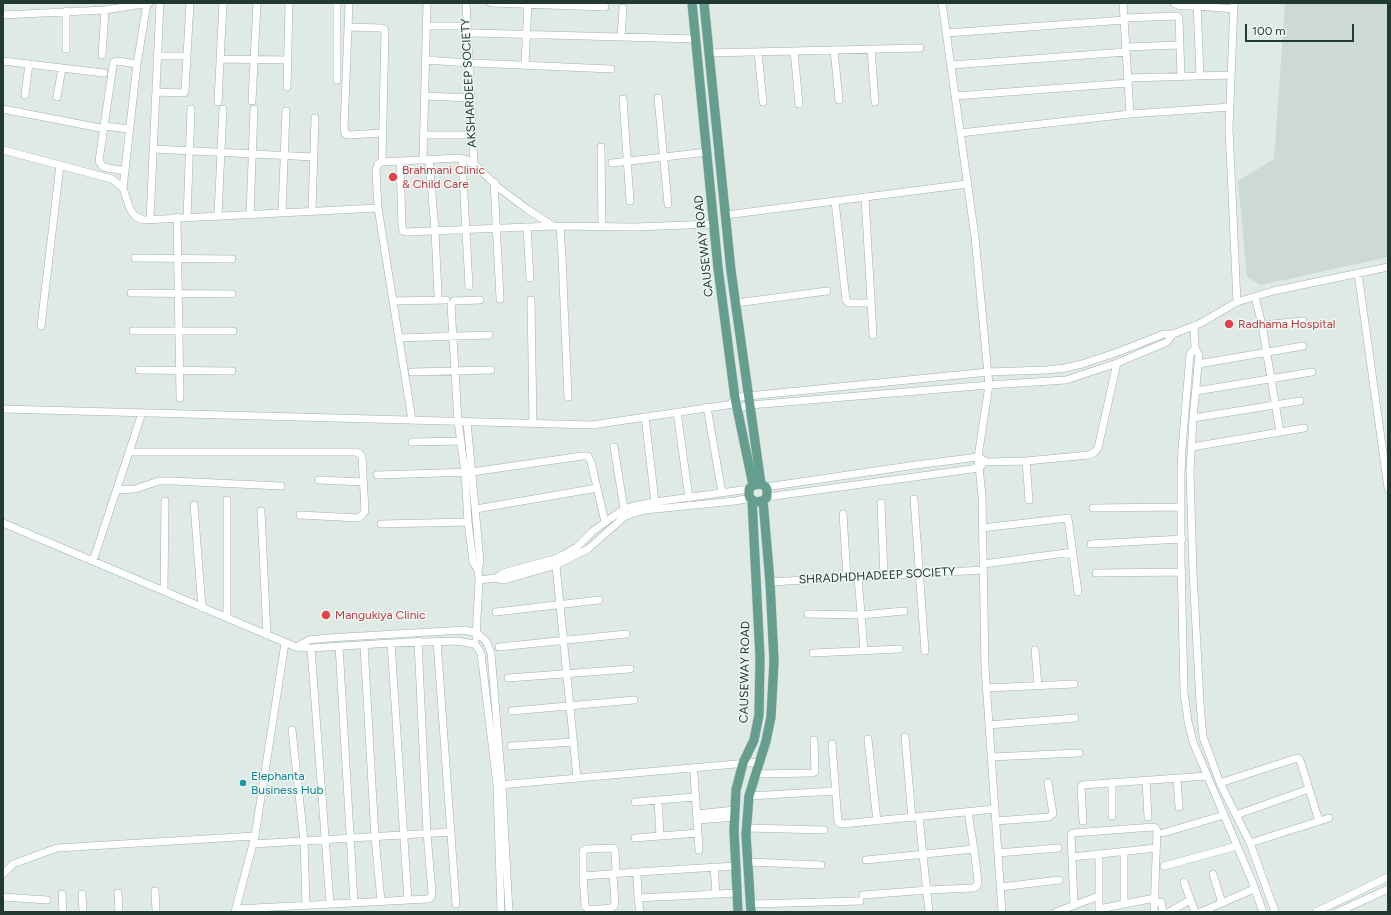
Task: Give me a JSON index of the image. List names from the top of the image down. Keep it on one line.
{"streets":{"main road":["CAUSEWAY ROAD"],"street":["AKSHARDEEP SOCIETY","SHRADHDHADEEP SOCIETY"]},"crossings":[["CAUSEWAY ROAD","SHRADHDHADEEP SOCIETY"]],"places":["Brahmani Clinic & Child Care","Radhama Hospital","Mangukiya Clinic","Elephanta Business Hub"],"scale_bar":"100 m"}
